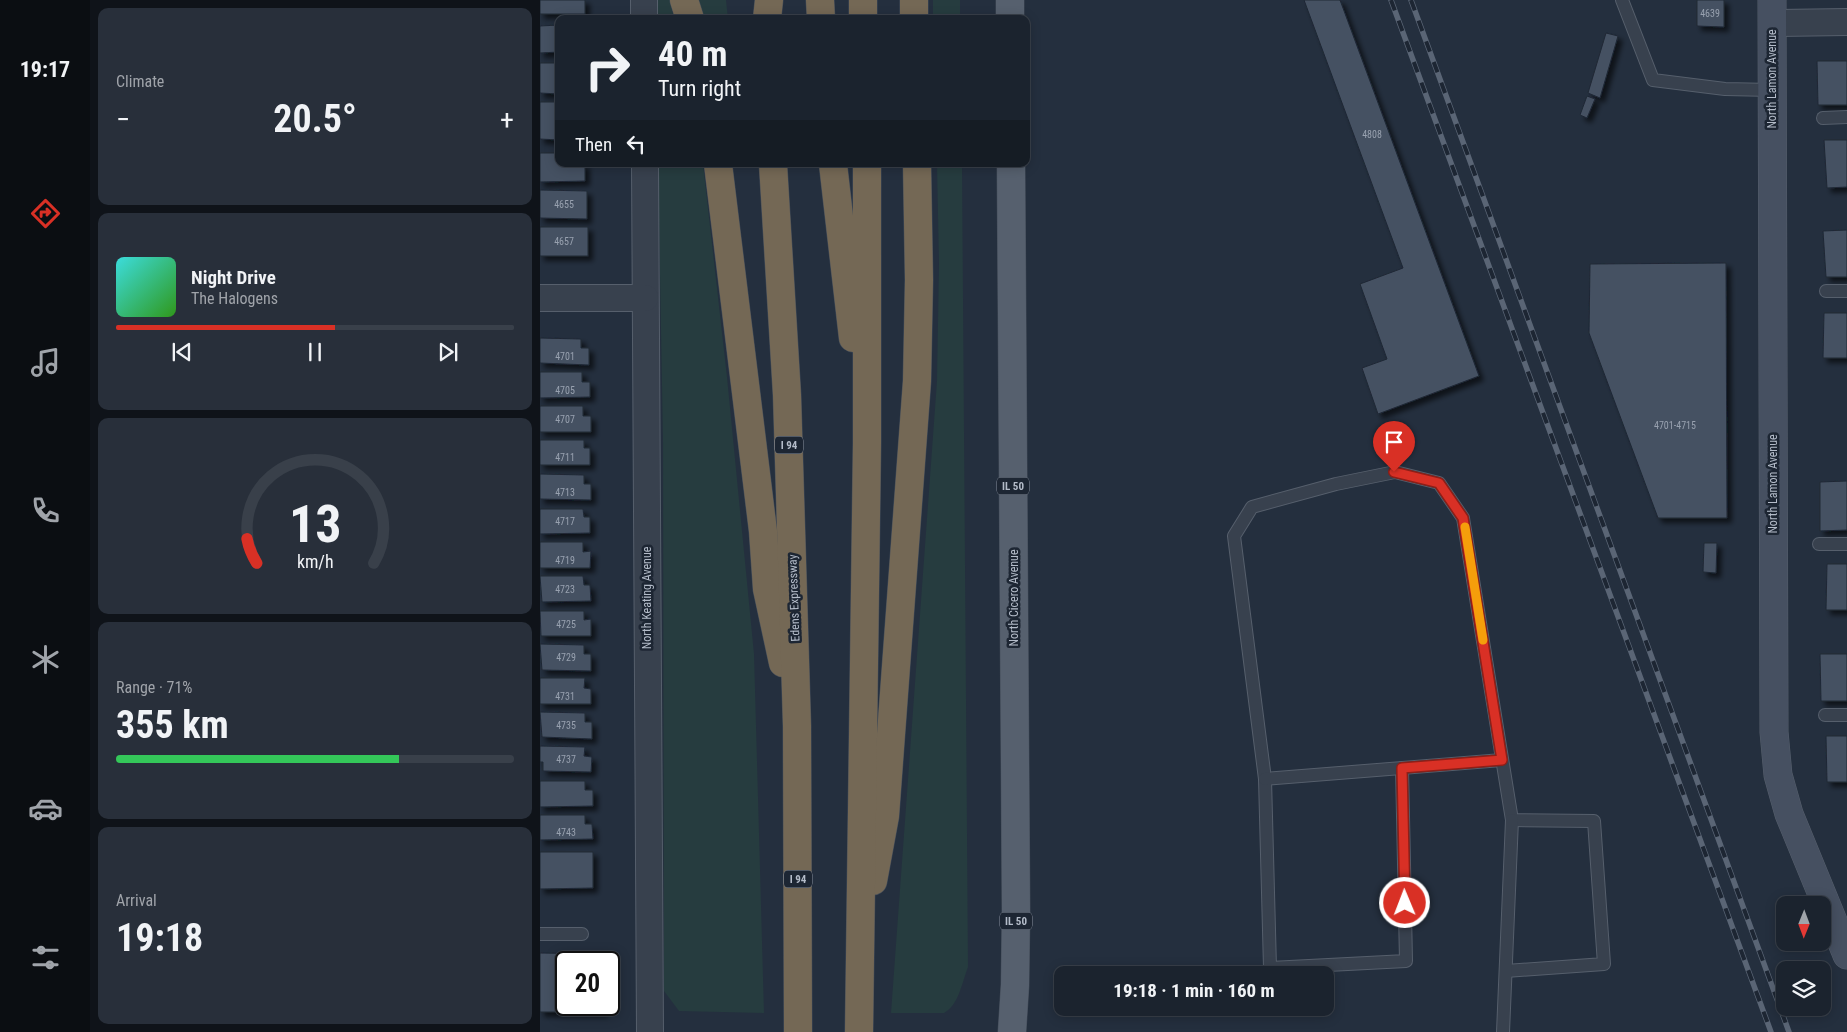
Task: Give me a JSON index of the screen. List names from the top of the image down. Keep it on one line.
{"streets":{"highway":["I 94","Edens Expressway"],"main road":["IL 50","North Cicero Avenue"],"street":["North Lamon Avenue","North Keating Avenue"]},"house_numbers":["4639","4808","4655","4657","4701","4705","4707","4701-4715","4711","4713","4717","4719","4723","4725","4729","4731","4735","4737","4743"],"north":"bottom","page":{"tabs":"19:17","tile":["Climate",["Range · 71%","355 km"],["Arrival","19:18"]],"turn":["40 m","Turn right"],"heat":["−","20.5°","+"],"then":"Then","song":["Night Drive","The Halogens"],"limit":"20","trip":"19:18 · 1 min · 160 m","gauge":["13","km/h"]}}
